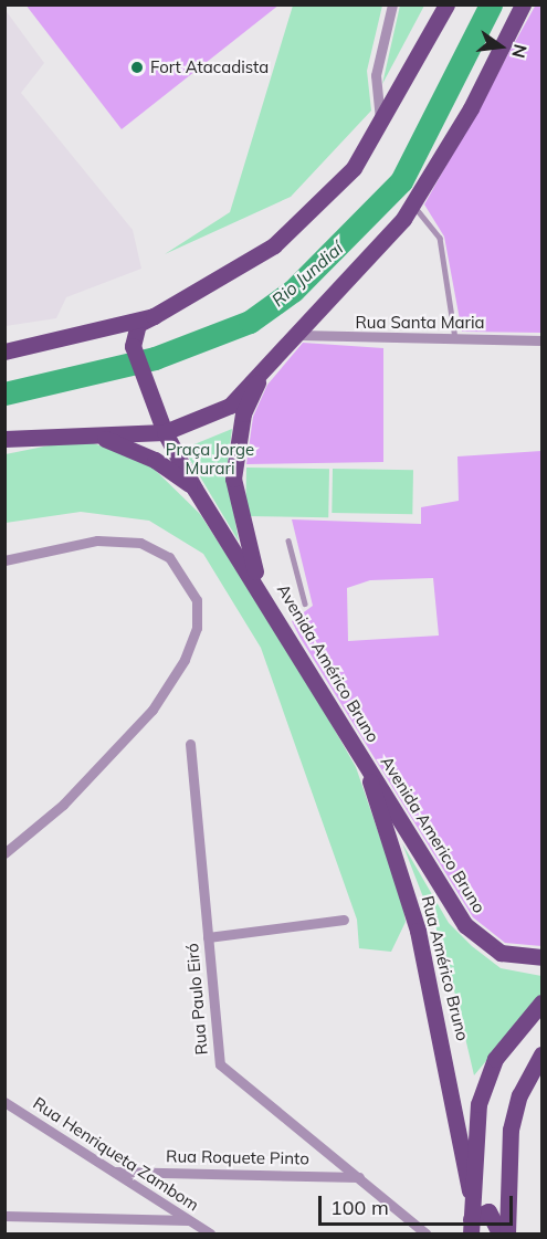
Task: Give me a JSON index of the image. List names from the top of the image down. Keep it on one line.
{"streets":{"main road":["Avenida Américo Bruno","Avenida Americo Bruno","Rua Américo Bruno"],"street":["Rua Santa Maria","Rua Paulo Eiró","Rua Henriqueta Zambom","Rua Roquete Pinto"]},"crossings":[["Avenida Américo Bruno","Avenida Americo Bruno"],["Avenida Américo Bruno","Rua Américo Bruno"],["Avenida Americo Bruno","Rua Américo Bruno"],["Rua Paulo Eiró","Rua Roquete Pinto"],["Rua Henriqueta Zambom","Rua Roquete Pinto"]],"water":["Rio Jundiaí"],"parks":["Praça Jorge Murari"],"places":["Fort Atacadista"],"scale_bar":"100 m","north":"right"}
